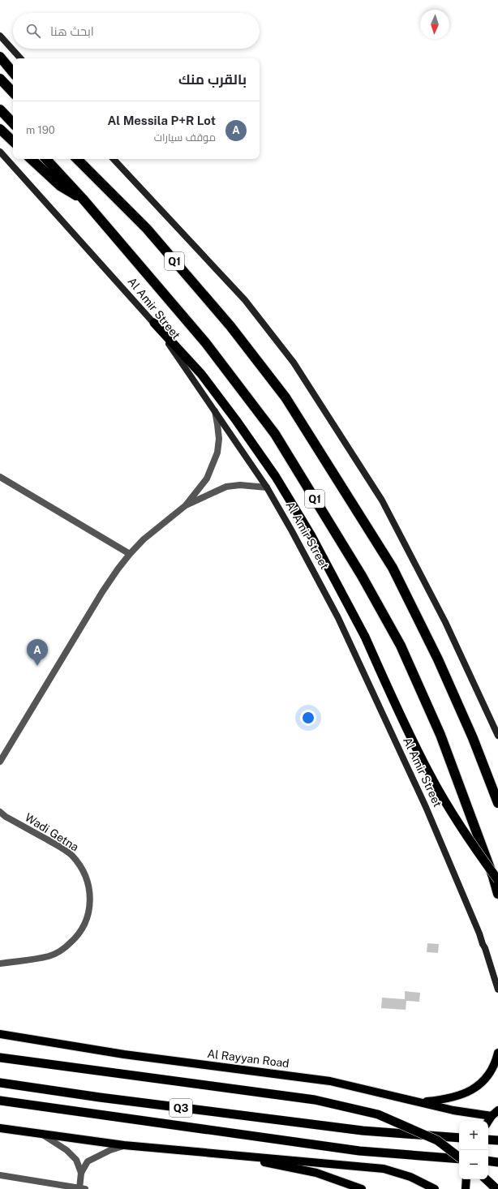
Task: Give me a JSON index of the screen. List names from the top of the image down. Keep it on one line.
{"streets":{"highway":["Q1","Al Amir Street","Q3"],"main road":["Al Rayyan Road"],"street":["Wadi Getna"]},"north":"bottom","page":{"search":"ابحث هنا","heading":"بالقرب منك","list":[{"mark":"A","name":"Al Messila P+R Lot","note":"موقف سيارات","value":"190 m"}],"pins":"A","map_buttons":["+","−"]}}
